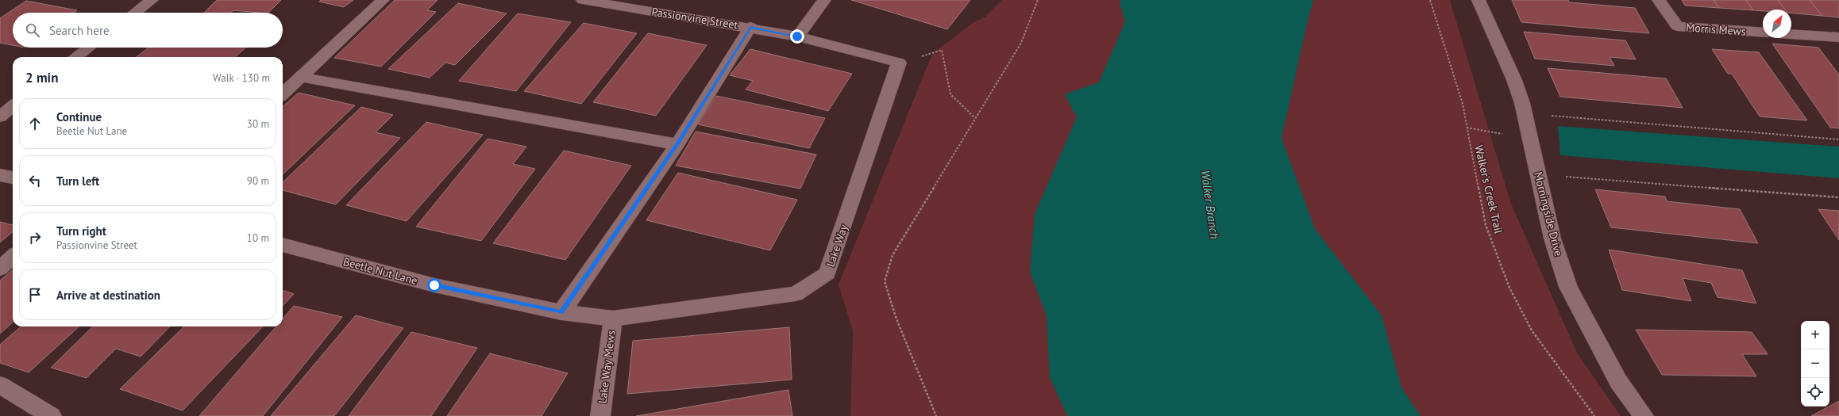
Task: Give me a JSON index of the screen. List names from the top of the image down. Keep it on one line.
{"streets":{"street":["Passionvine Street","Morris Mews","Morningside Drive","Lake Way","Beetle Nut Lane","Lake Way Mews"],"path":["Walker's Creek Trail"]},"crossings":[["Passionvine Street","Lake Way"],["Lake Way","Beetle Nut Lane"],["Lake Way","Lake Way Mews"],["Beetle Nut Lane","Lake Way Mews"]],"water":["Walker Branch"],"north":"top right","page":{"search":"Search here","heading":["2 min","Walk · 130 m"],"list":[["Continue","Beetle Nut Lane","30 m"],["Turn left","90 m"],["Turn right","Passionvine Street","10 m"],"Arrive at destination"],"map_buttons":["+","−"]}}
